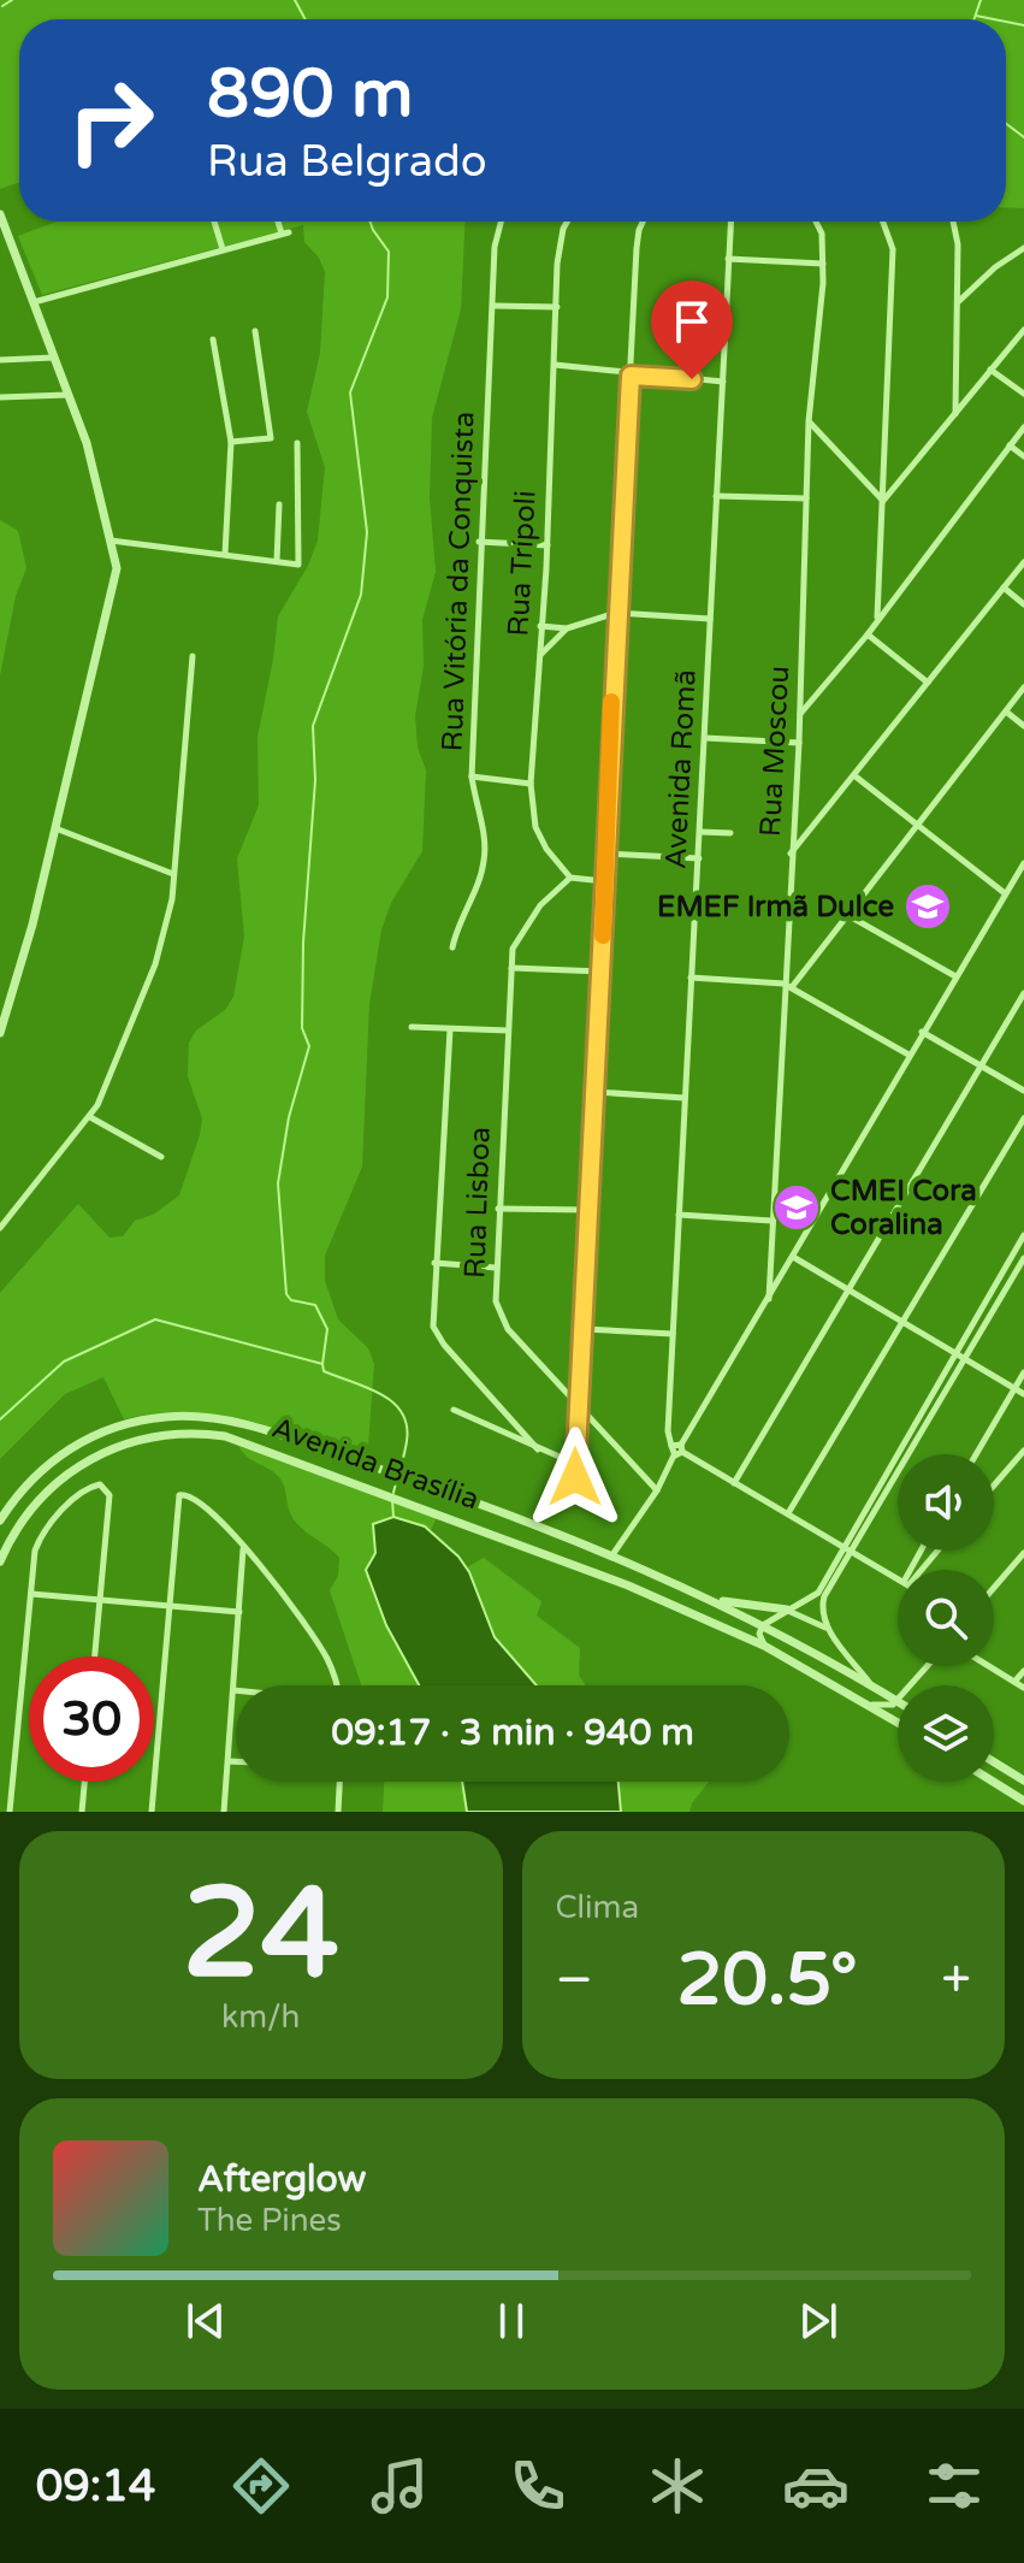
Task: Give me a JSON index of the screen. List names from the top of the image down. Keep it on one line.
{"streets":{"street":["Rua Trípoli","Rua Vitória da Conquista","Rua Moscou","Avenida Romã","Rua Lisboa","Avenida Brasília"]},"crossings":[["Rua Trípoli","Rua Lisboa"]],"places":{"school or university":["EMEF Irmã Dulce","CMEI Cora Coralina"]},"page":{"turn":["890 m","Rua Belgrado"],"limit":"30","trip":"09:17 · 3 min · 940 m","tile":[["24","km/h"],"Clima"],"heat":["−","20.5°","+"],"song":["Afterglow","The Pines"],"tabs":"09:14"}}
